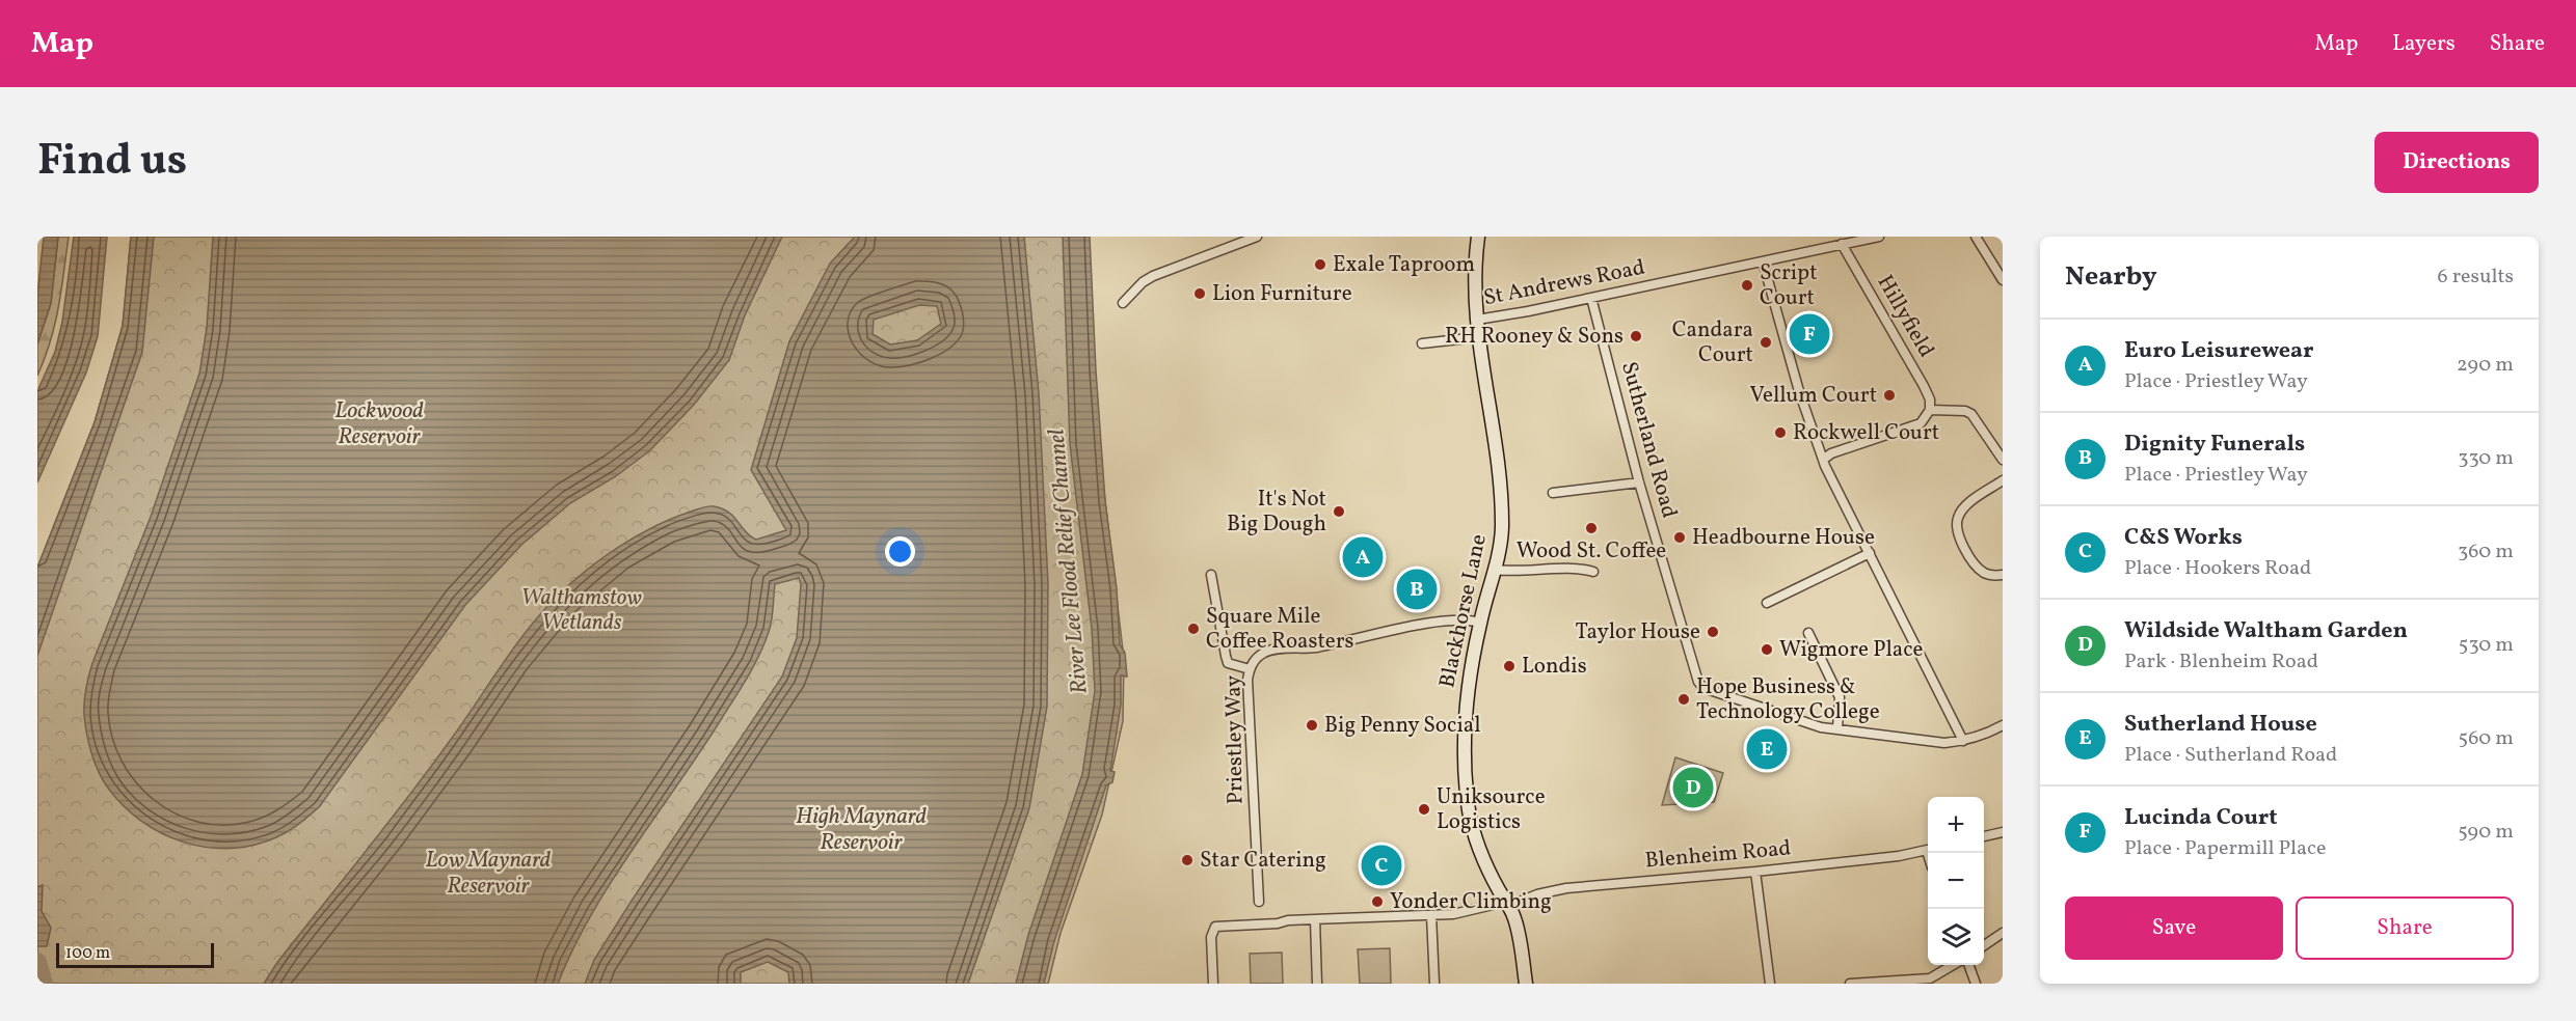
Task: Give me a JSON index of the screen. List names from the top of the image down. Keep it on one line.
{"streets":{"main road":["Blackhorse Lane"],"street":["St Andrews Road","Hillyfield","Sutherland Road","Priestley Way","Blenheim Road"]},"crossings":[["St Andrews Road","Hillyfield"],["St Andrews Road","Sutherland Road"],["St Andrews Road","Blackhorse Lane"],["Blackhorse Lane","Priestley Way"],["Blackhorse Lane","Blenheim Road"]],"water":["Lockwood Reservoir","River Lee Flood Relief Channel","High Maynard Reservoir","Low Maynard Reservoir"],"parks":["Walthamstow Wetlands"],"places":["Exale Taproom","Script Court","Lion Furniture","RH Rooney & Sons","Candara Court","Vellum Court","Rockwell Court","It's Not Big Dough","Wood St. Coffee","Headbourne House","Square Mile Coffee Roasters","Taylor House","Wigmore Place","Londis","Hope Business & Technology College","Big Penny Social","Uniksource Logistics","Star Catering","Yonder Climbing"],"scale_bar":"100 m","page":{"header":"Map","nav":["Map","Layers","Share"],"title":"Find us","buttons":["Directions",["Save","Share"]],"heading":["Nearby","6 results"],"pins":["F","A","B","E","D","C"],"list":[{"mark":"A","name":"Euro Leisurewear","note":"Place · Priestley Way","value":"290 m"},{"mark":"B","name":"Dignity Funerals","note":"Place · Priestley Way","value":"330 m"},{"mark":"C","name":"C&S Works","note":"Place · Hookers Road","value":"360 m"},{"mark":"D","name":"Wildside Waltham Garden","note":"Park · Blenheim Road","value":"530 m"},{"mark":"E","name":"Sutherland House","note":"Place · Sutherland Road","value":"560 m"},{"mark":"F","name":"Lucinda Court","note":"Place · Papermill Place","value":"590 m"}],"map_buttons":["+","−"],"scale":"100 m"}}
